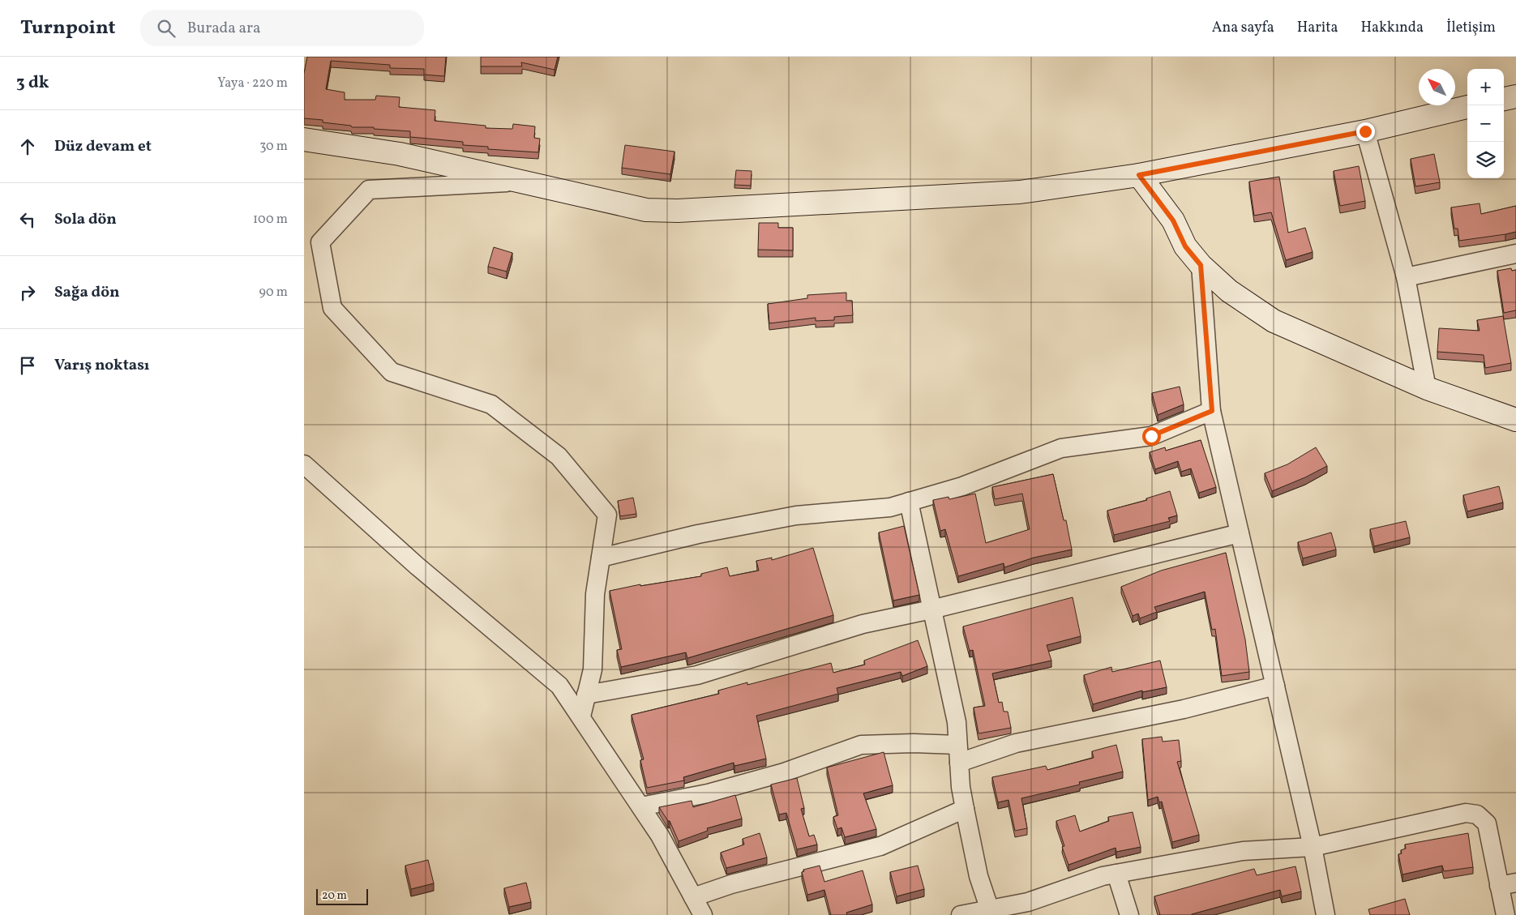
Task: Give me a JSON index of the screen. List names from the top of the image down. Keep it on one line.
{"scale_bar":"20 m","north":"top left","page":{"header":"Turnpoint","search":"Burada ara","nav":["Ana sayfa","Harita","Hakkında","İletişim"],"heading":["3 dk","Yaya · 220 m"],"map_buttons":["+","−"],"list":[["Düz devam et","30 m"],["Sola dön","100 m"],["Sağa dön","90 m"],"Varış noktası"],"scale":"20 m"}}
